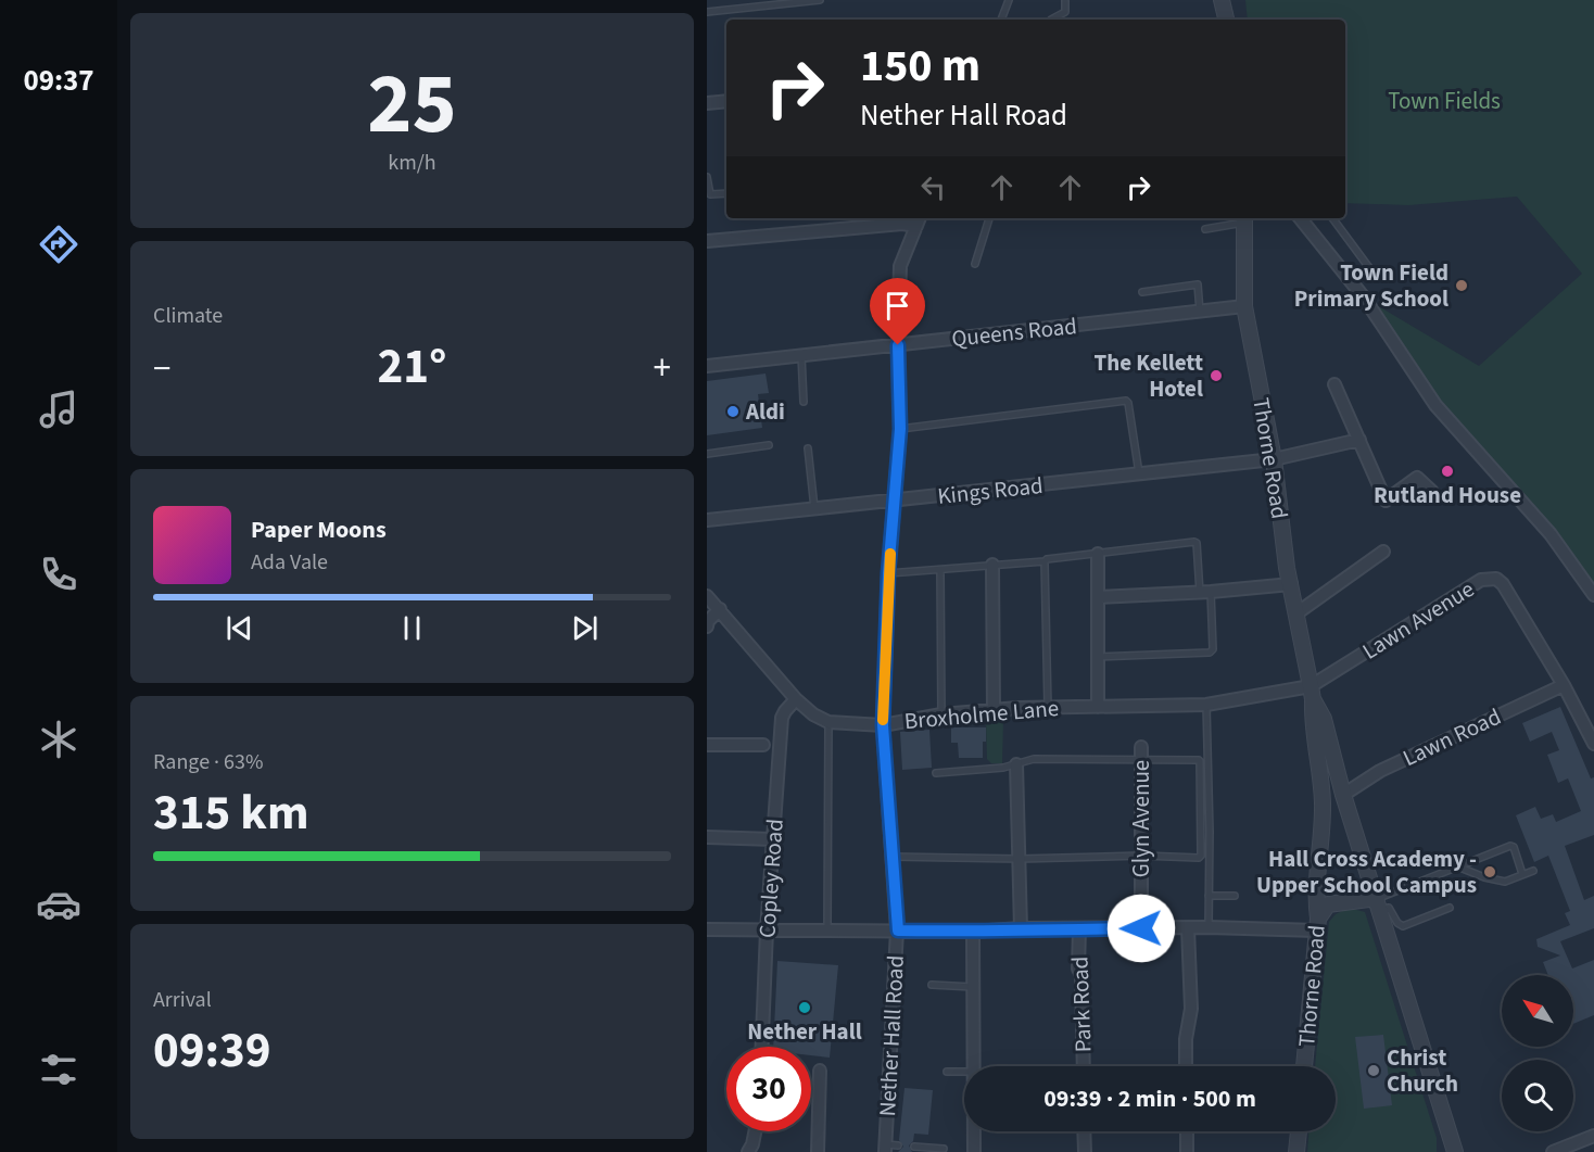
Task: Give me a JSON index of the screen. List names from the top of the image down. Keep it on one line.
{"streets":{"street":["Queens Road","Thorne Road","Kings Road","Lawn Avenue","Broxholme Lane","Lawn Road","Glyn Avenue","Copley Road","Park Road","Nether Hall Road"]},"crossings":[["Queens Road","Thorne Road"],["Queens Road","Nether Hall Road"],["Thorne Road","Kings Road"],["Thorne Road","Lawn Avenue"],["Thorne Road","Broxholme Lane"],["Thorne Road","Lawn Road"],["Kings Road","Nether Hall Road"],["Lawn Avenue","Broxholme Lane"],["Lawn Avenue","Lawn Road"],["Broxholme Lane","Nether Hall Road"]],"parks":["Town Fields"],"places":["Town Field Primary School","The Kellett Hotel","Aldi","Rutland House","Hall Cross Academy - Upper School Campus","Nether Hall","Christ Church"],"north":"top left","page":{"tabs":"09:37","tile":[["25","km/h"],"Climate",["Range · 63%","315 km"],["Arrival","09:39"]],"turn":["150 m","Nether Hall Road"],"heat":["−","21°","+"],"song":["Paper Moons","Ada Vale"],"limit":"30","trip":"09:39 · 2 min · 500 m"}}
